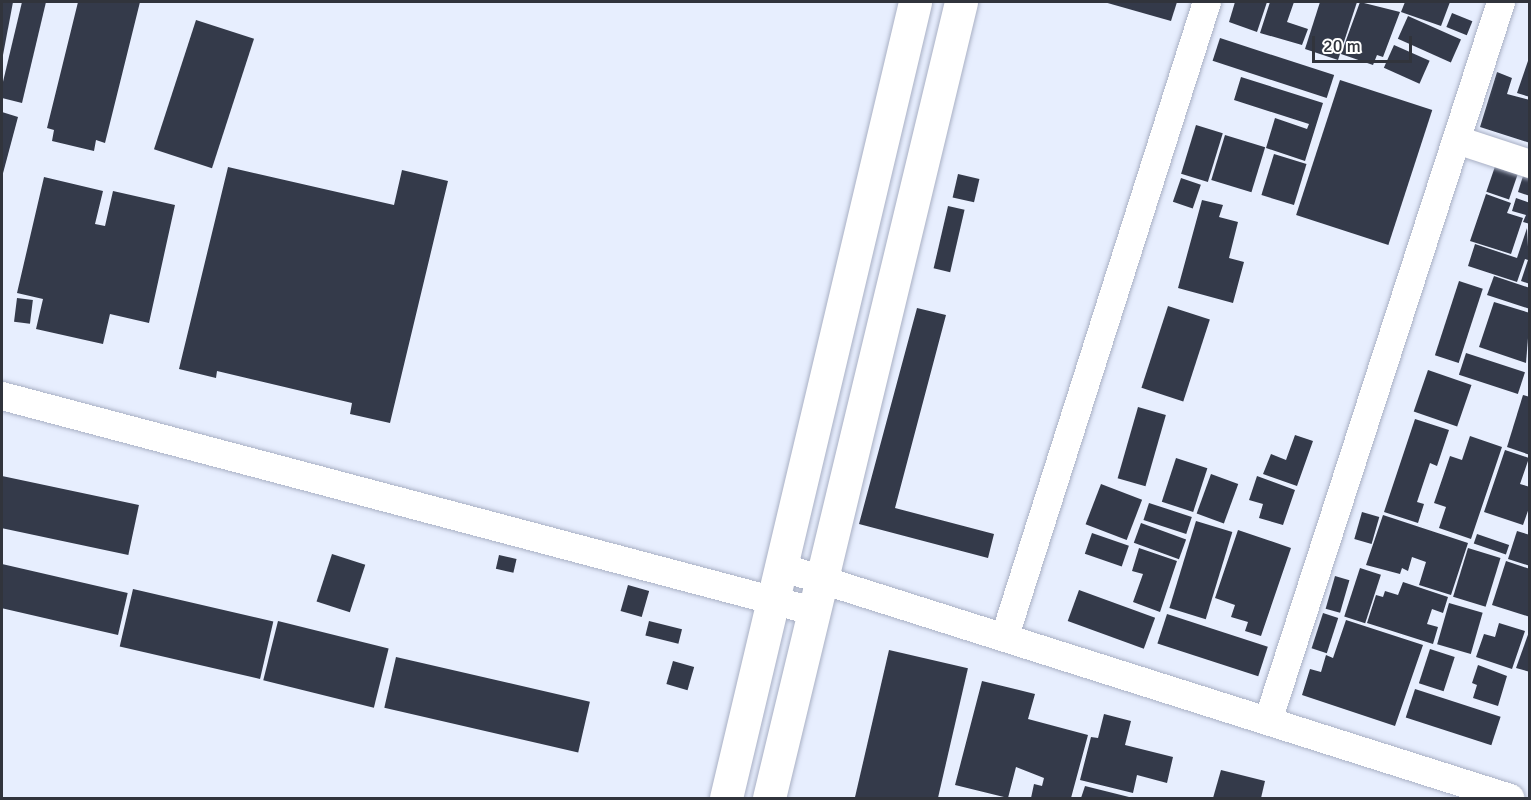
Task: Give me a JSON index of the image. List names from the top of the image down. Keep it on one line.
{"scale_bar":"20 m"}
